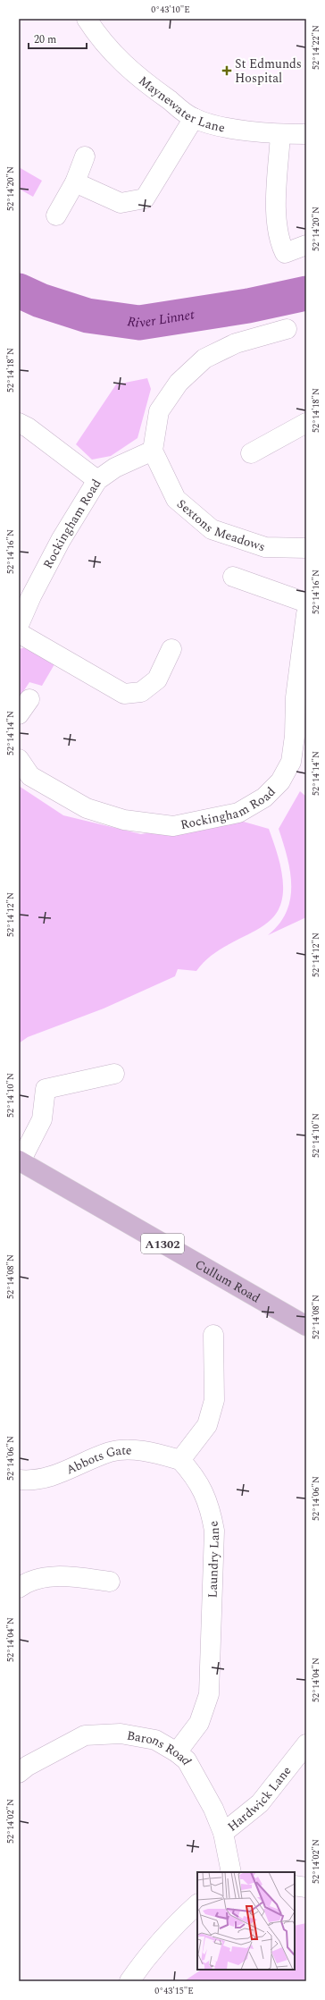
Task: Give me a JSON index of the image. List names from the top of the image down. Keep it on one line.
{"streets":{"main road":["A1302","Cullum Road"],"street":["Maynewater Lane","Sextons Meadows","Rockingham Road","Abbots Gate","Laundry Lane","Barons Road","Hardwick Lane"]},"crossings":[["Sextons Meadows","Rockingham Road"],["Abbots Gate","Laundry Lane"],["Laundry Lane","Barons Road"],["Barons Road","Hardwick Lane"]],"water":["River Linnet"],"places":{"health":["St Edmunds Hospital"]},"scale_bar":"20 m","coordinates":["0°43'10\"E","52°14'22\"N","52°14'20\"N","52°14'18\"N","52°14'16\"N","52°14'14\"N","52°14'12\"N","52°14'10\"N","52°14'08\"N","52°14'06\"N","52°14'04\"N","52°14'02\"N","0°43'15\"E"]}
